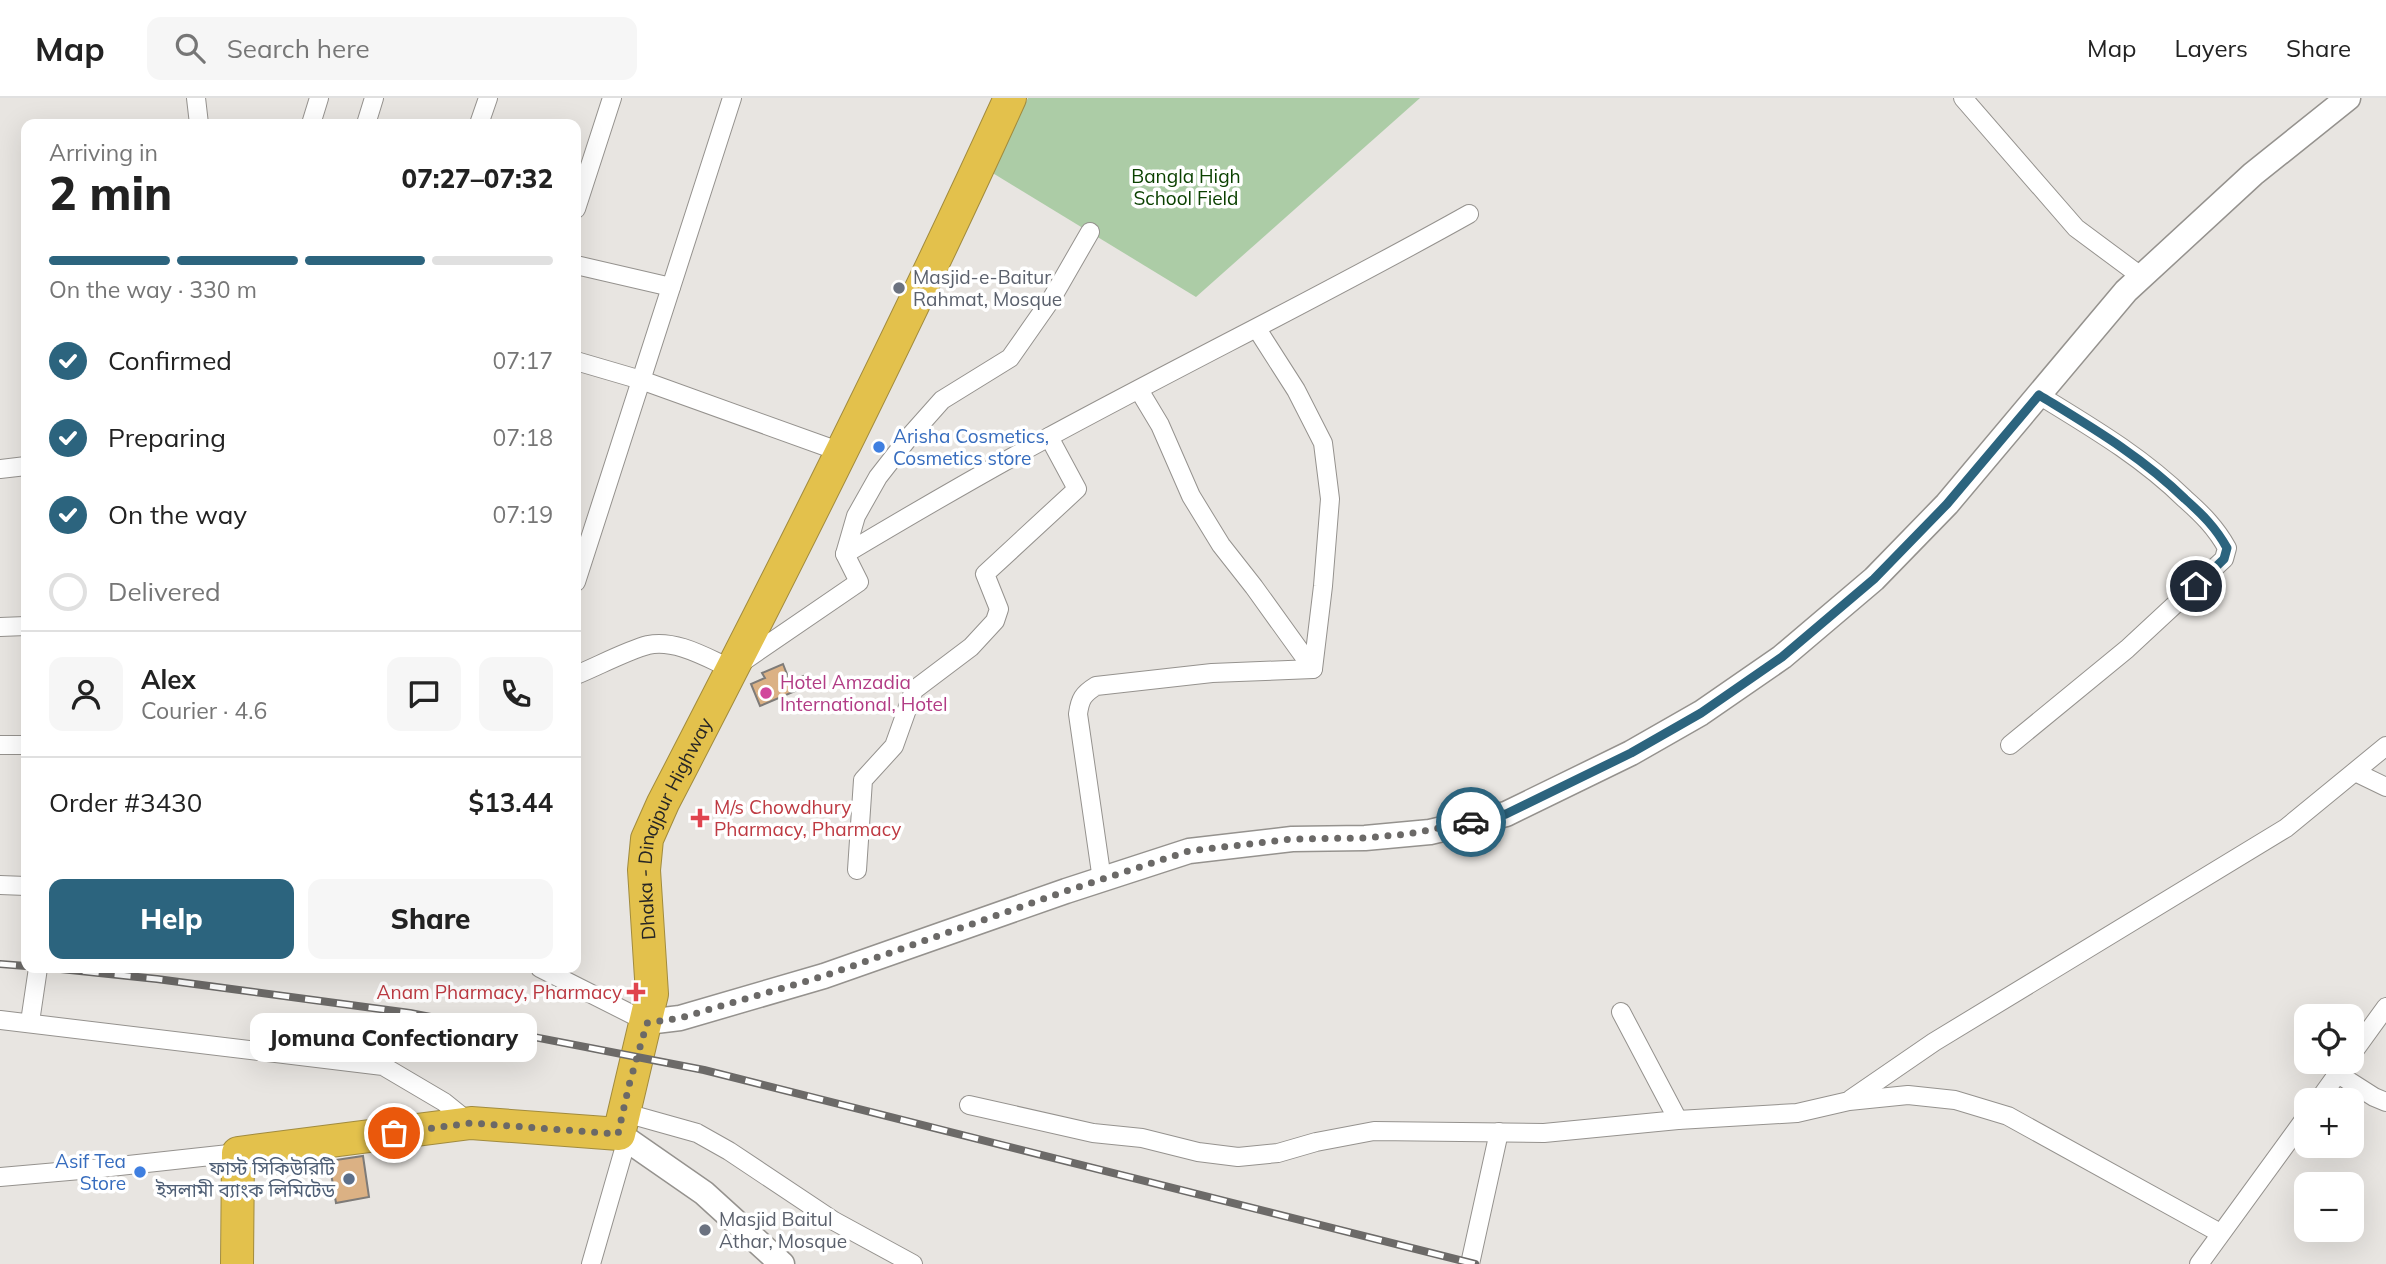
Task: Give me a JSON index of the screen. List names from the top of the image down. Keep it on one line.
{"streets":{"highway":["Dhaka - Dinajpur Highway"]},"parks":["Bangla High School Field"],"places":{"other":["Masjid-e-Baitur Rahmat, Mosque","Arisha Cosmetics, Cosmetics store","Hotel Amzadia International, Hotel","Jomuna Confectionary","Asif Tea Store","ফাস্ট সিকিউরিটি ইসলামী ব্যাংক লিমিটেড","Masjid Baitul Athar, Mosque"],"health":["M/s Chowdhury Pharmacy, Pharmacy","Anam Pharmacy, Pharmacy"]},"page":{"header":"Map","search":"Search here","nav":["Map","Layers","Share"],"heading":["2 min","Arriving in","07:27–07:32"],"panel":["Alex","Courier · 4.6","Order #3430","$13.44"],"bar":"On the way · 330 m","list":[["Confirmed","07:17"],["Preparing","07:18"],["On the way","07:19"],"Delivered"],"buttons":["Help","Share"],"map_buttons":["+","−"],"bubble":"Jomuna Confectionary"}}
